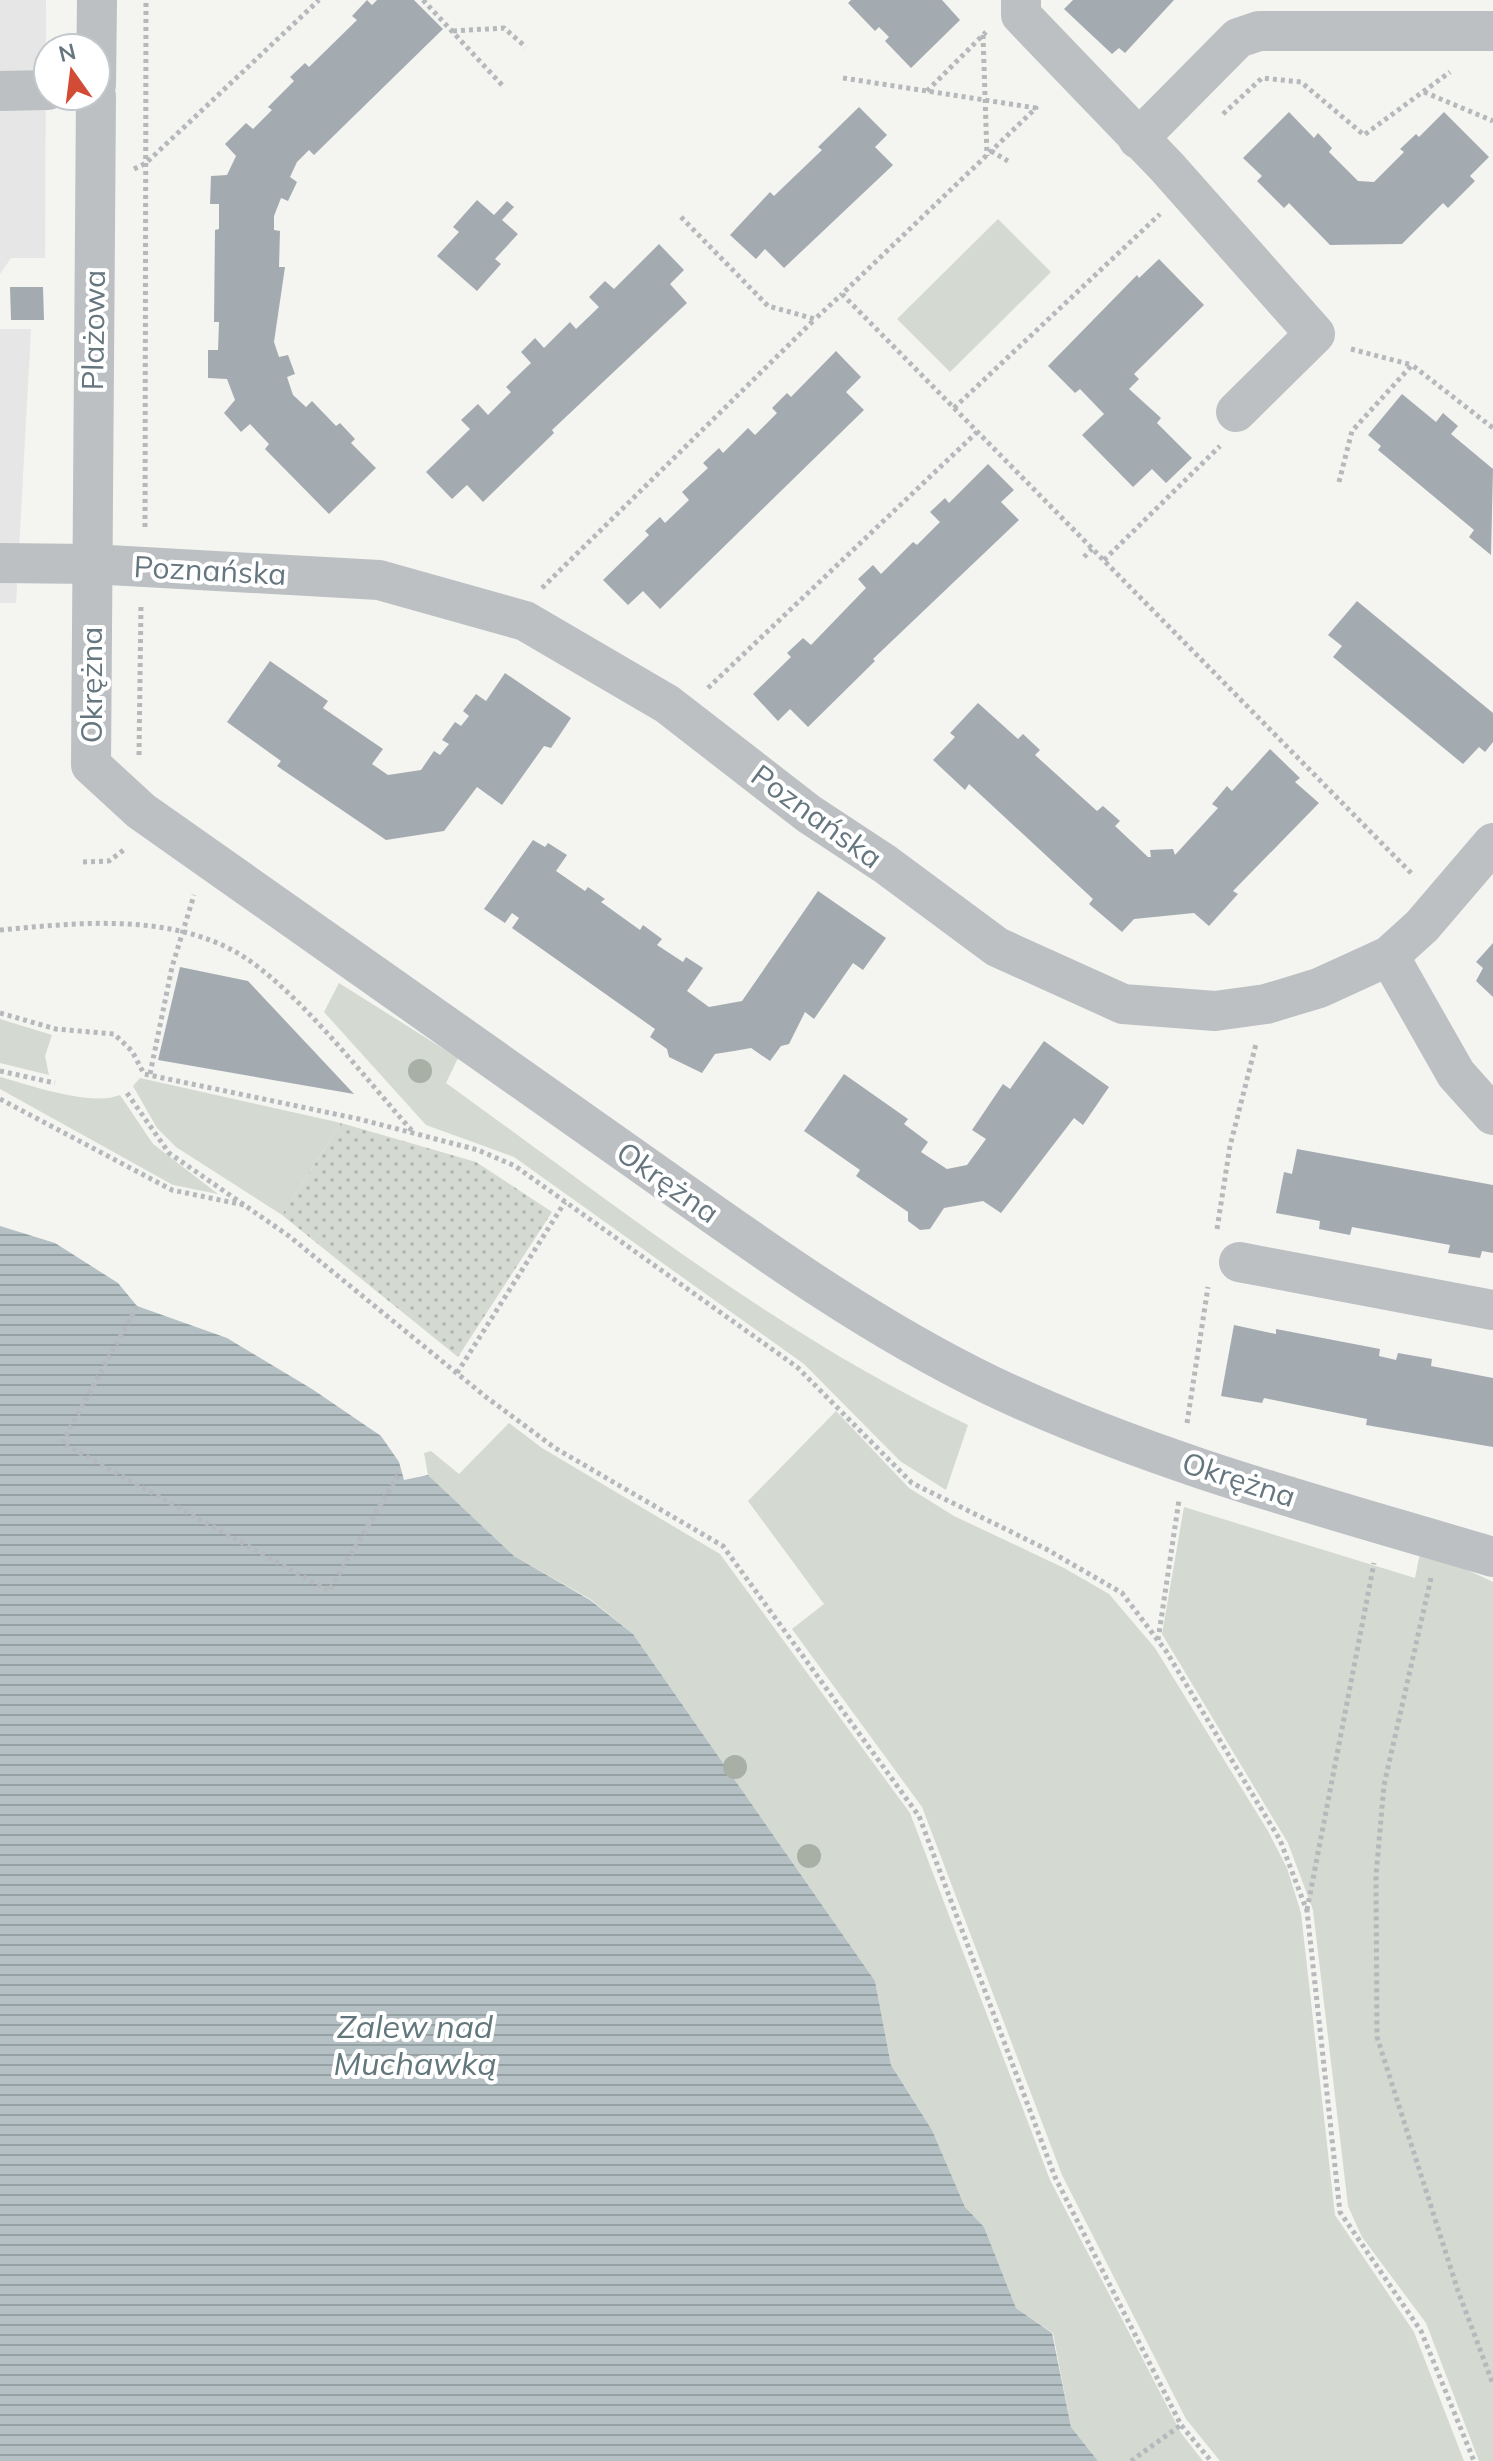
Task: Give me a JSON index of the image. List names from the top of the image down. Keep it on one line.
{"streets":{"street":["Plażowa","Poznańska","Okrężna"]},"crossings":[["Plażowa","Poznańska"],["Plażowa","Okrężna"],["Poznańska","Okrężna"]],"water":["Zalew nad Muchawką"],"north":"top"}
